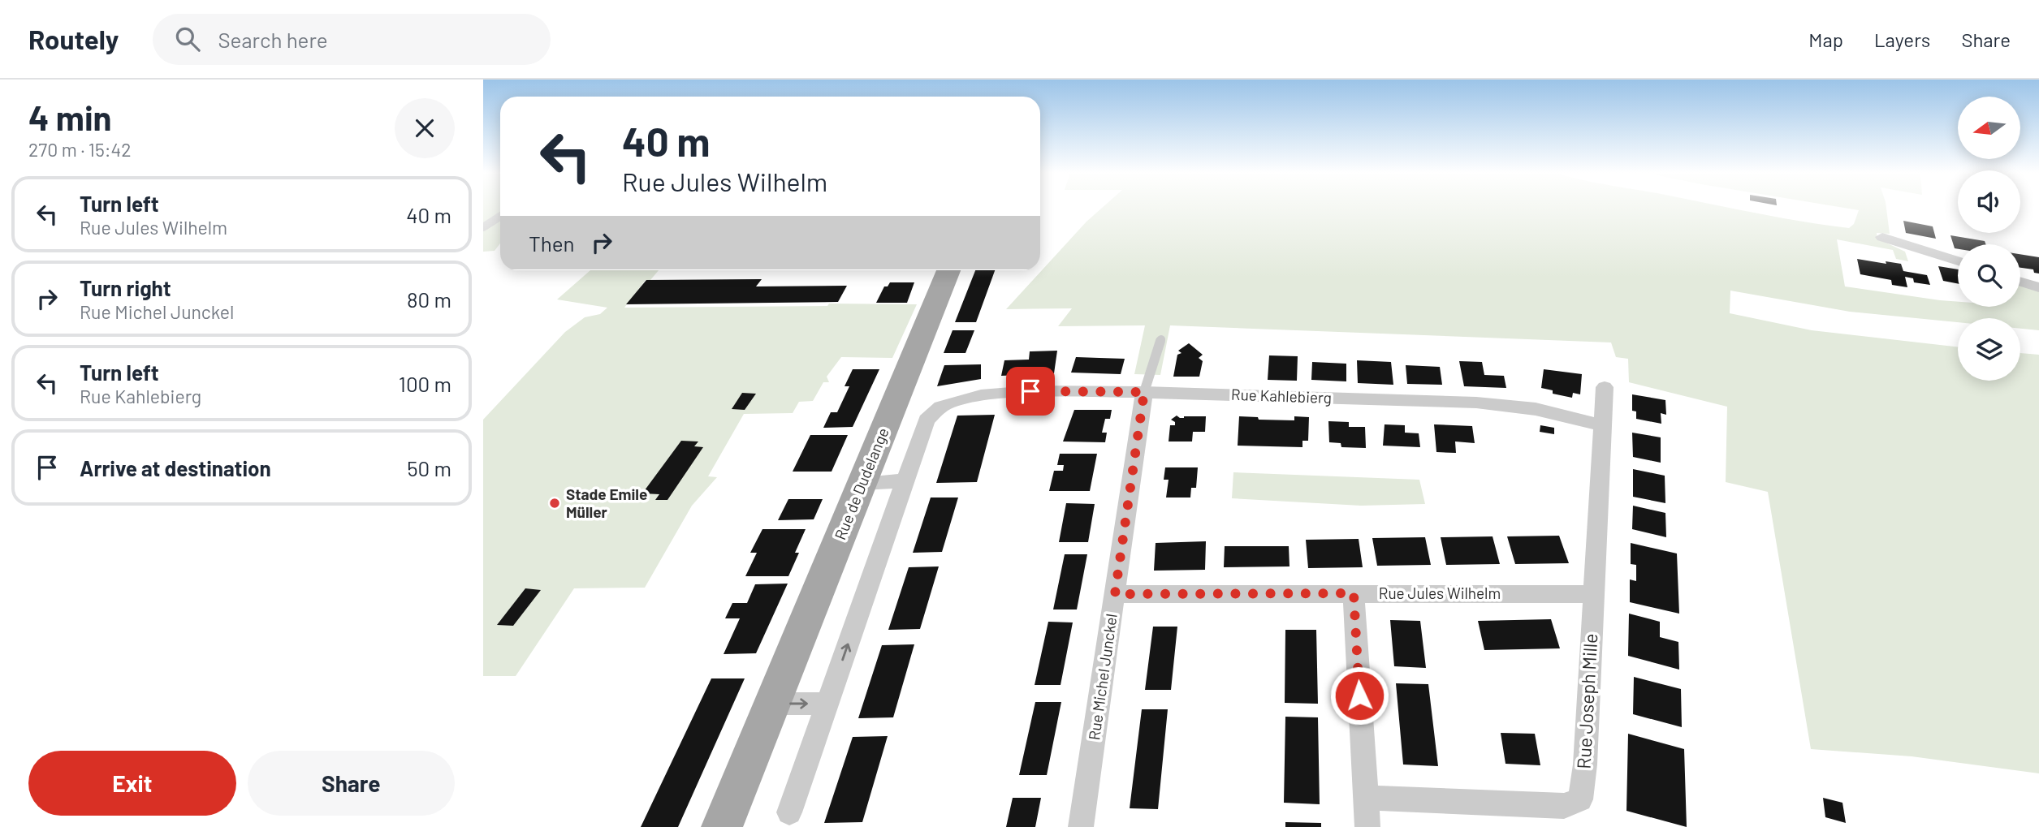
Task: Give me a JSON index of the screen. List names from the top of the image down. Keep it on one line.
{"streets":{"main road":["Rue de Dudelange"],"street":["Rue Kahlebierg","Rue Jules Wilhelm","Rue Michel Junckel","Rue Joseph Mille"]},"crossings":[["Rue Kahlebierg","Rue Michel Junckel"],["Rue Kahlebierg","Rue Joseph Mille"],["Rue Jules Wilhelm","Rue Michel Junckel"],["Rue Jules Wilhelm","Rue Joseph Mille"]],"places":["Stade Emile Müller"],"north":"left","page":{"header":"Routely","search":"Search here","nav":["Map","Layers","Share"],"heading":["4 min","270 m · 15:42"],"turn":["40 m","Rue Jules Wilhelm"],"list":[{"name":"Turn left","note":"Rue Jules Wilhelm","value":"40 m"},{"name":"Turn right","note":"Rue Michel Junckel","value":"80 m"},{"name":"Turn left","note":"Rue Kahlebierg","value":"100 m"},{"name":"Arrive at destination","value":"50 m"}],"then":"Then","buttons":["Exit","Share"]}}
